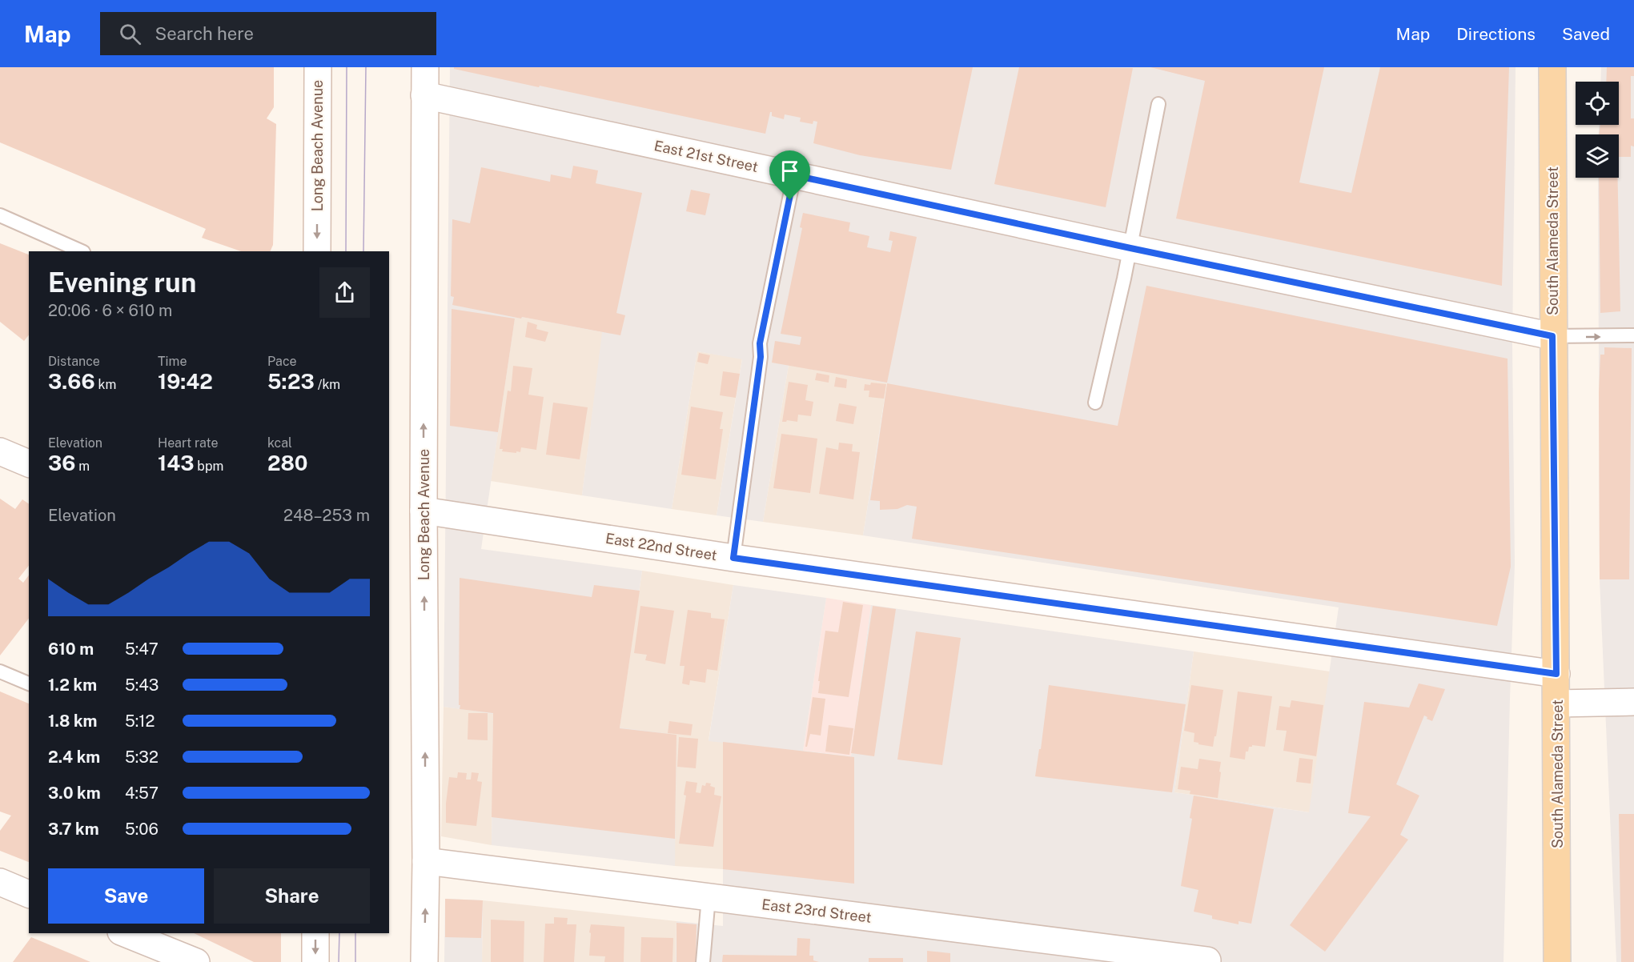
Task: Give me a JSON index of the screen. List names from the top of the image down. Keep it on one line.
{"streets":{"main road":["South Alameda Street"],"street":["Long Beach Avenue","East 21st Street","East 22nd Street","East 23rd Street"]},"crossings":[["Long Beach Avenue","East 21st Street"],["Long Beach Avenue","East 22nd Street"],["Long Beach Avenue","East 23rd Street"],["East 21st Street","South Alameda Street"],["South Alameda Street","East 22nd Street"]],"page":{"header":"Map","search":"Search here","nav":["Map","Directions","Saved"],"heading":["Evening run","20:06 · 6 × 610 m"],"stats":[["Distance","3.66 km"],["Time","19:42"],["Pace","5:23 /km"],["Elevation","36 m"],["Heart rate","143 bpm"],["kcal","280"]],"chart":["Elevation","248–253 m"],"list":[{"name":"610 m","note":"5:47"},{"name":"1.2 km","note":"5:43"},{"name":"1.8 km","note":"5:12"},{"name":"2.4 km","note":"5:32"},{"name":"3.0 km","note":"4:57"},{"name":"3.7 km","note":"5:06"}],"buttons":["Save","Share"]}}
